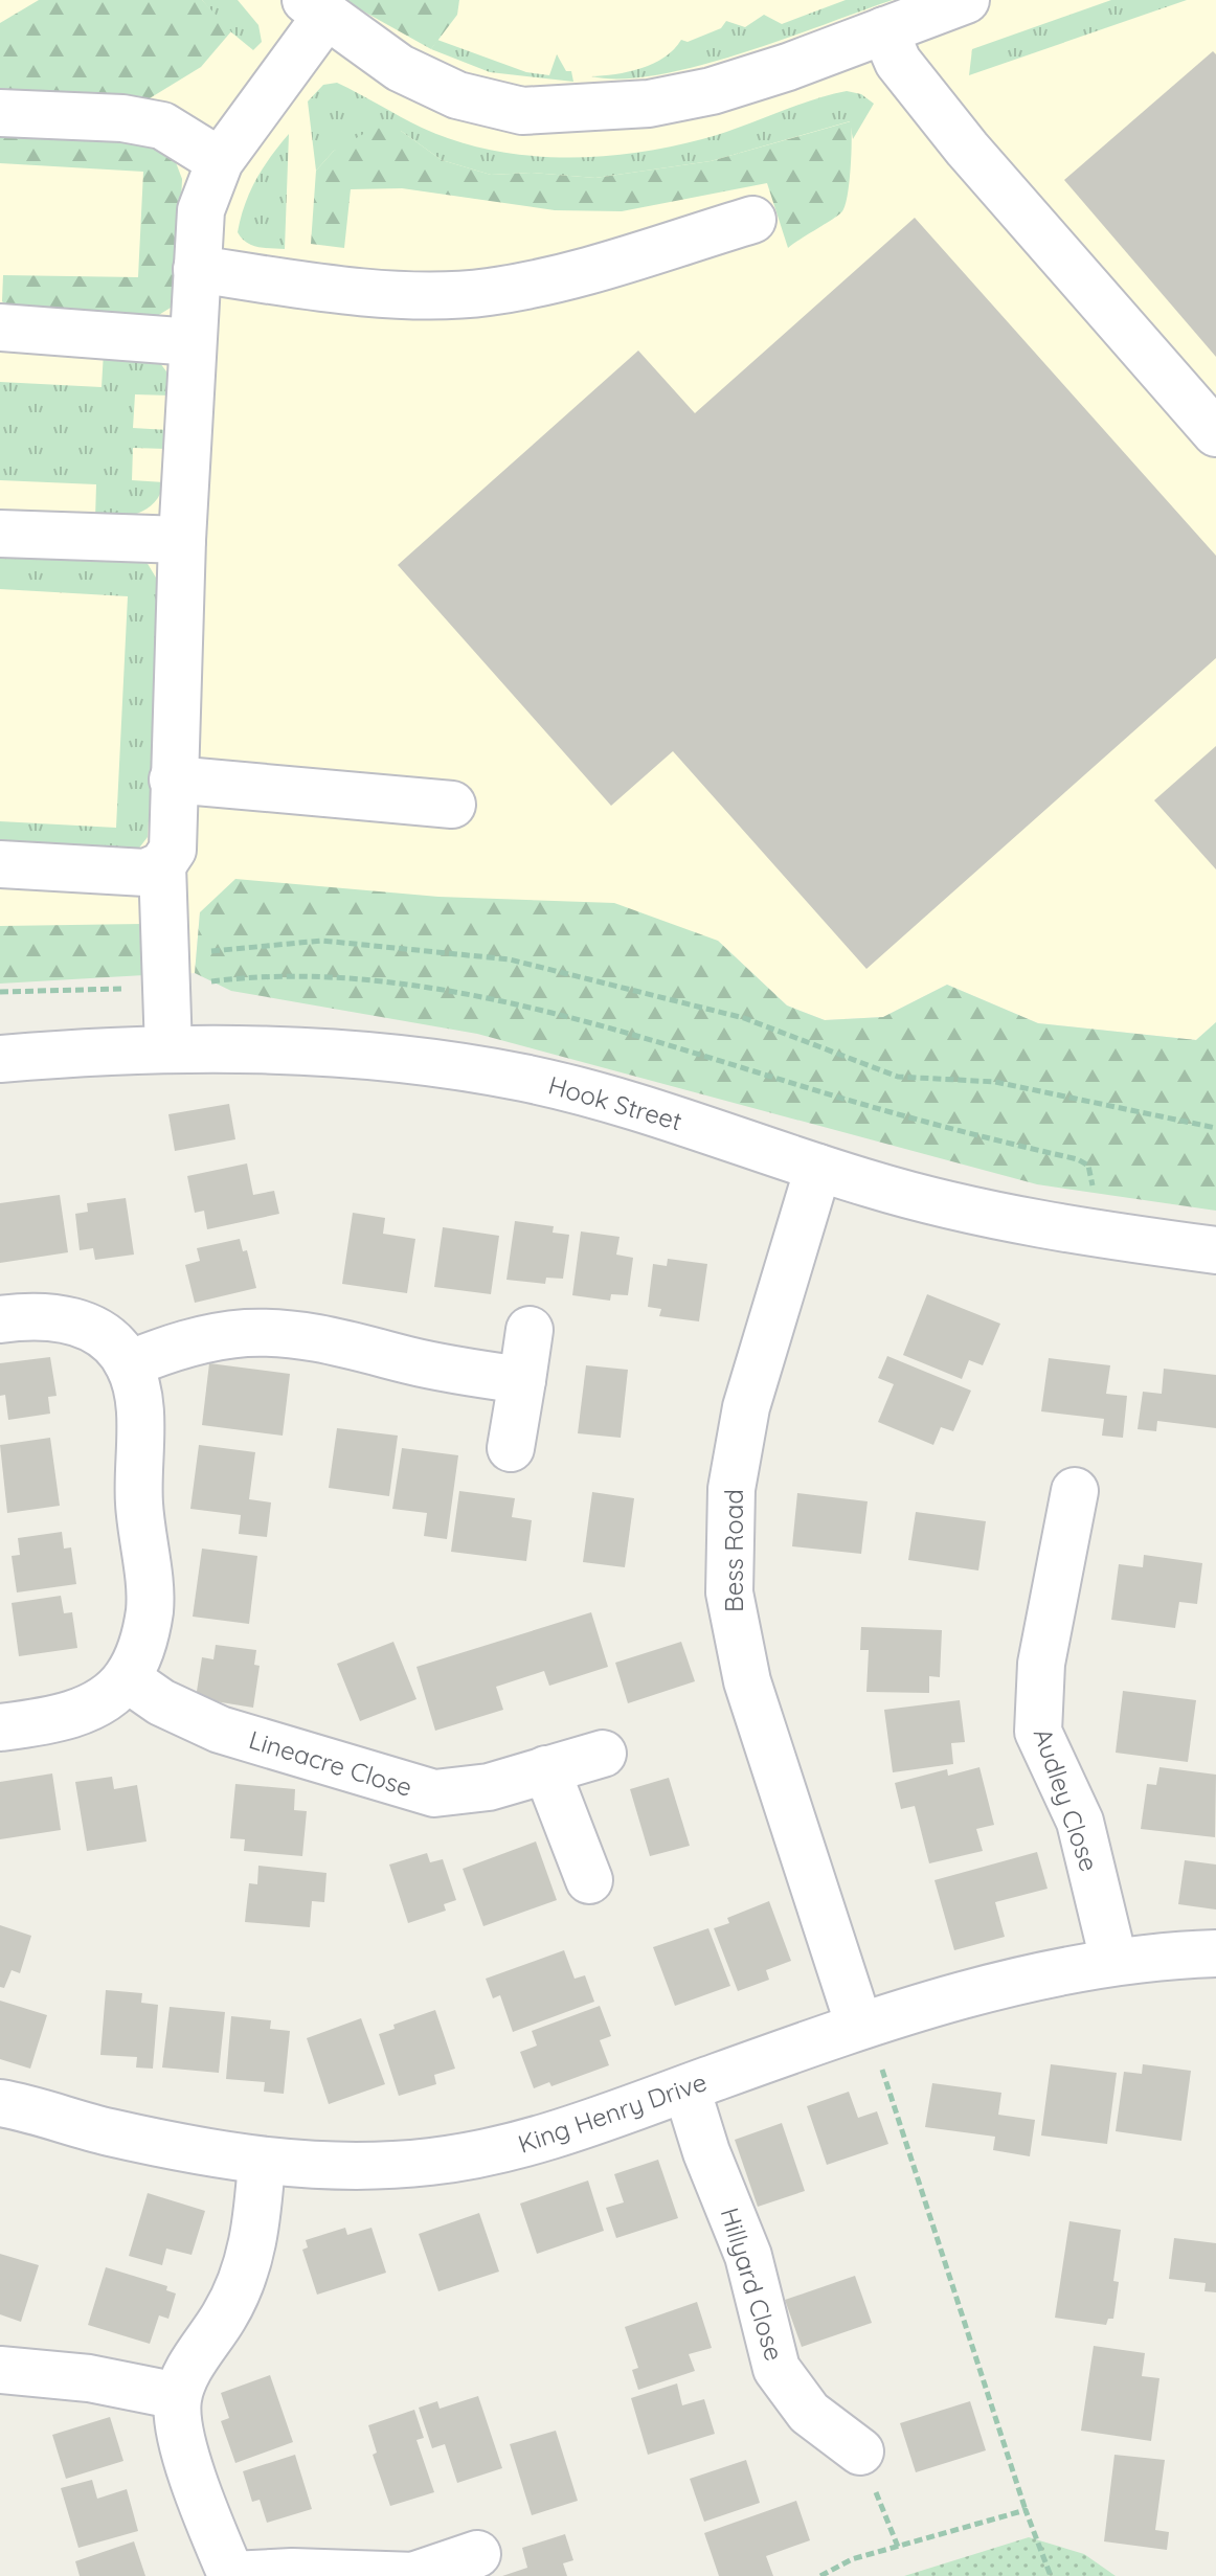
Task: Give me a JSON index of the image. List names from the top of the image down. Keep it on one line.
{"streets":{"street":["Hook Street","Bess Road","Lineacre Close","Audley Close","King Henry Drive","Hillyard Close"]},"crossings":[["Hook Street","Bess Road"],["Bess Road","King Henry Drive"],["Audley Close","King Henry Drive"],["King Henry Drive","Hillyard Close"]]}
